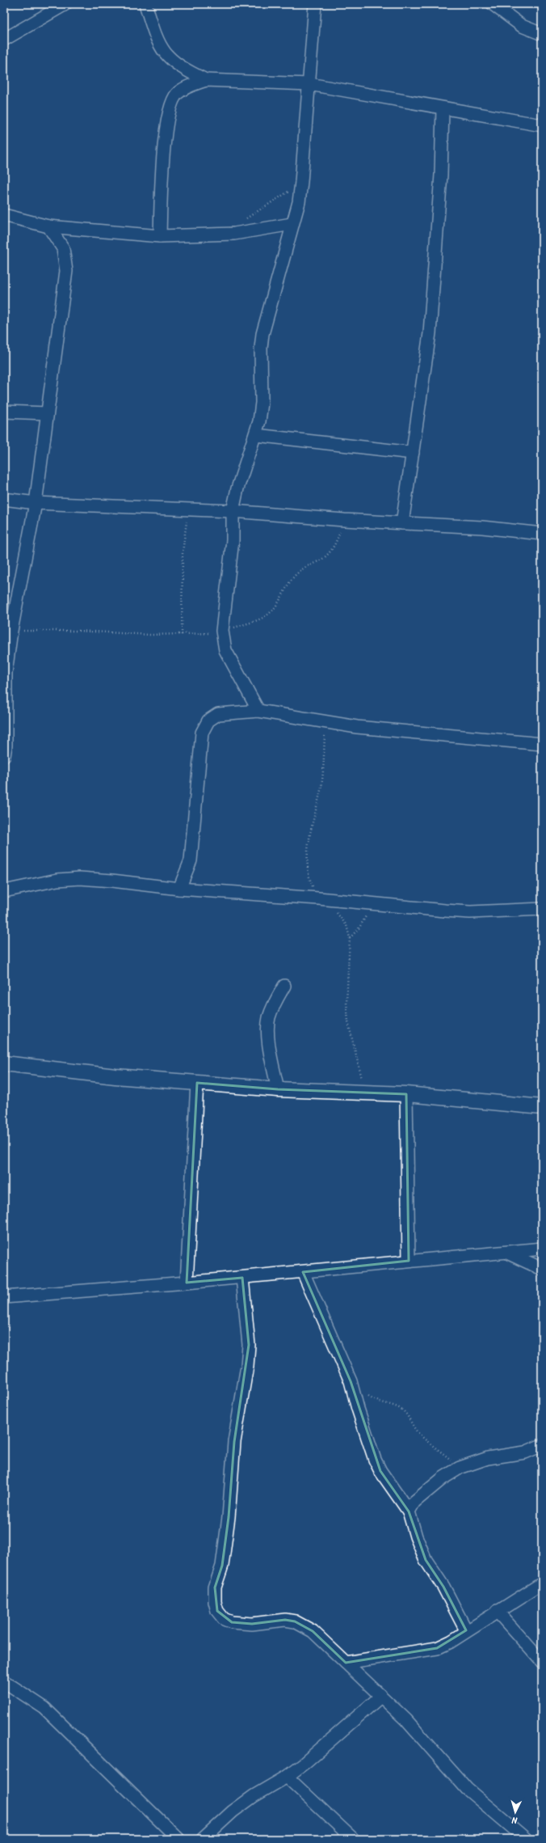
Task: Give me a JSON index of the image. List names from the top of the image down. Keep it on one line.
{"north":"bottom"}
